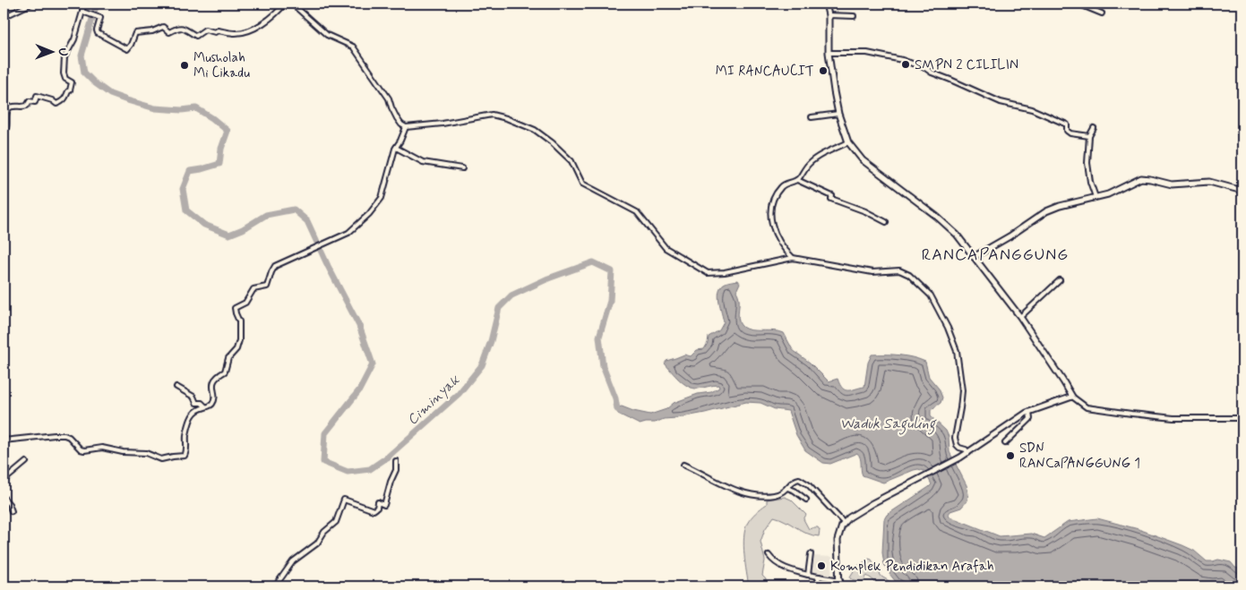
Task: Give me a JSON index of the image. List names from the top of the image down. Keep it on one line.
{"districts":["RANCAPANGGUNG"],"water":["Ciminyak","Waduk Saguling"],"places":["SMPN 2 CILILIN","Musholah Mi Cikadu","MI RANCAUCIT","SDN RANCaPANGGUNG 1","Komplek Pendidikan Arafah"],"north":"right"}
